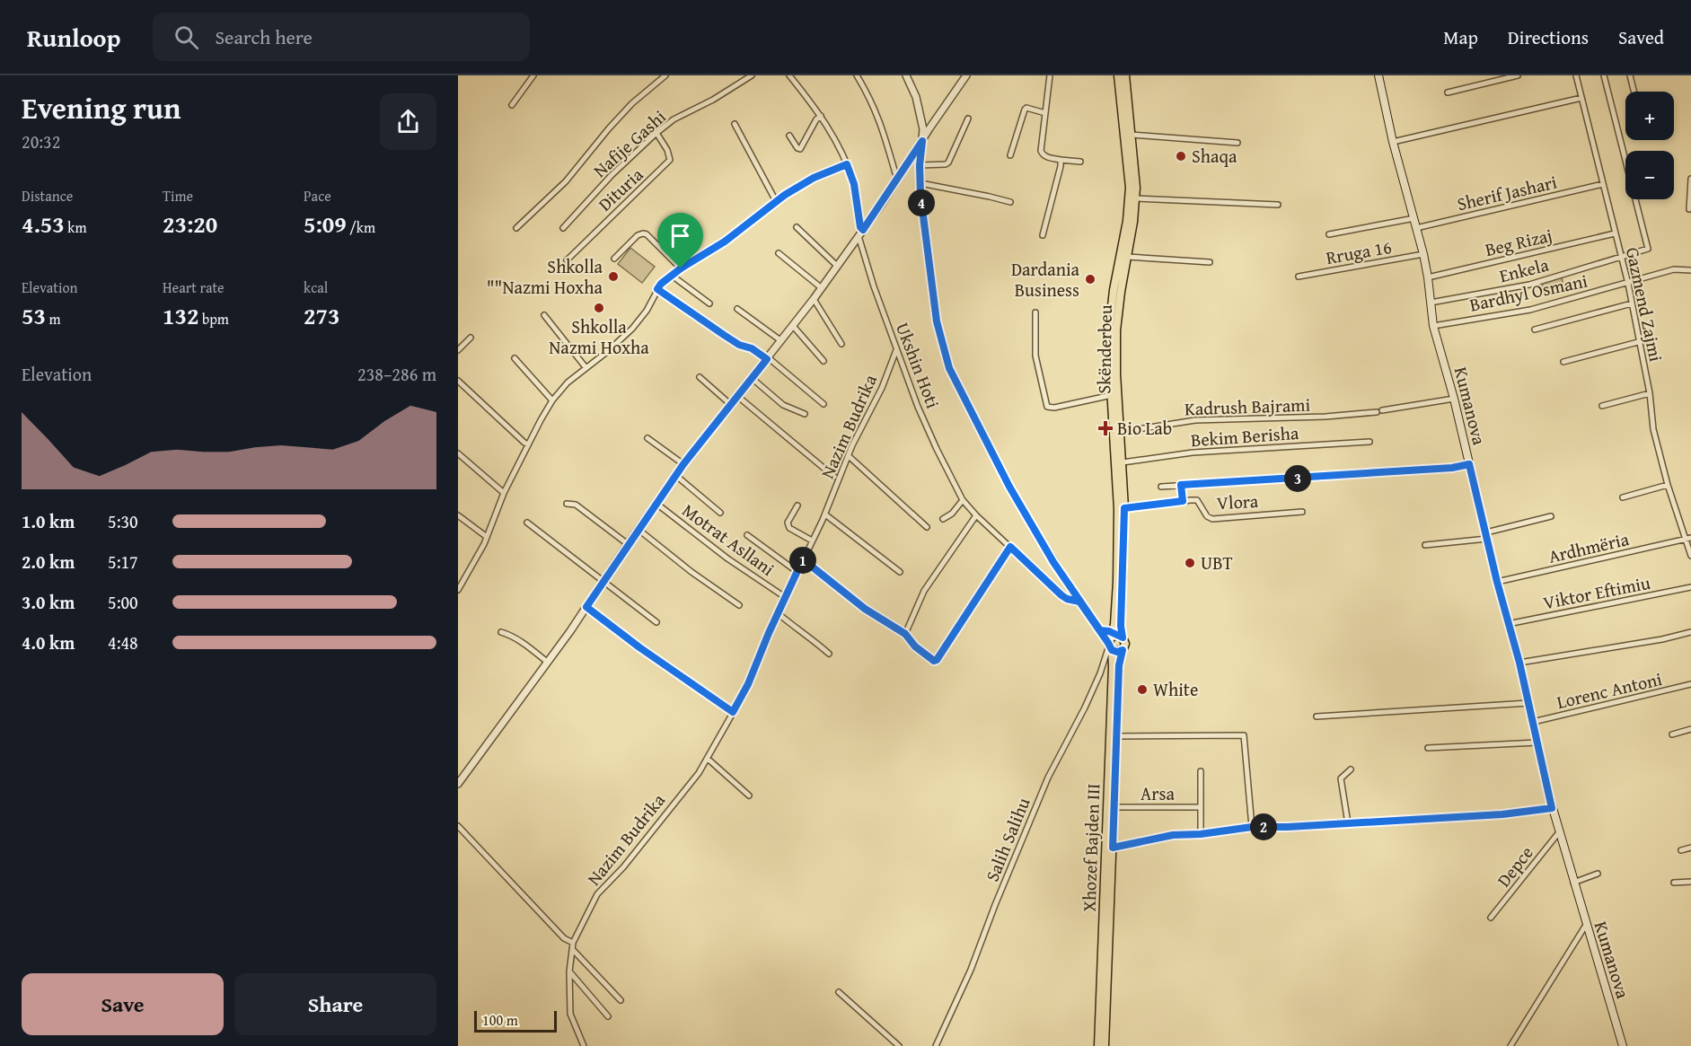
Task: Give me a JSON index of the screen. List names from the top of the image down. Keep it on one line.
{"streets":{"main road":["Skënderbeu","Kumanova","Xhozef Bajden III"],"street":["Nafije Gashi","Dituria","Sherif Jashari","Beg Rizaj","Rruga 16","Enkela","Bardhyl Osmani","Gazmend Zajmi","Ukshin Hoti","Kadrush Bajrami","Nazim Budrika","Bekim Berisha","Vlora","Motrat Asllani","Ardhmëria","Viktor Eftimiu","Lorenc Antoni","Arsa","Salih Salihu","Depce"]},"crossings":[["Nafije Gashi","Dituria"],["Sherif Jashari","Gazmend Zajmi"],["Sherif Jashari","Kumanova"],["Beg Rizaj","Gazmend Zajmi"],["Beg Rizaj","Kumanova"],["Rruga 16","Kumanova"],["Enkela","Gazmend Zajmi"],["Enkela","Kumanova"],["Bardhyl Osmani","Gazmend Zajmi"],["Bardhyl Osmani","Kumanova"],["Gazmend Zajmi","Ardhmëria"],["Skënderbeu","Kadrush Bajrami"],["Skënderbeu","Bekim Berisha"],["Skënderbeu","Salih Salihu"],["Skënderbeu","Xhozef Bajden III"],["Ukshin Hoti","Nazim Budrika"],["Kumanova","Kadrush Bajrami"],["Kumanova","Vlora"],["Kumanova","Ardhmëria"],["Kumanova","Viktor Eftimiu"],["Kumanova","Lorenc Antoni"],["Kumanova","Depce"],["Nazim Budrika","Motrat Asllani"],["Arsa","Xhozef Bajden III"],["Salih Salihu","Xhozef Bajden III"]],"places":{"other":["Shaqa","Shkolla \"\"Nazmi Hoxha","Dardania Business","Shkolla Nazmi Hoxha","UBT","White"],"health":["Bio Lab"]},"scale_bar":"100 m","page":{"header":"Runloop","search":"Search here","nav":["Map","Directions","Saved"],"heading":["Evening run","20:32"],"map_buttons":["+","−"],"stats":[["Distance","4.53 km"],["Time","23:20"],["Pace","5:09 /km"],["Elevation","53 m"],["Heart rate","132 bpm"],["kcal","273"]],"pins":["4","3","1","2"],"chart":["Elevation","238–286 m"],"list":[{"name":"1.0 km","note":"5:30"},{"name":"2.0 km","note":"5:17"},{"name":"3.0 km","note":"5:00"},{"name":"4.0 km","note":"4:48"}],"buttons":["Save","Share"],"scale":"100 m"}}
